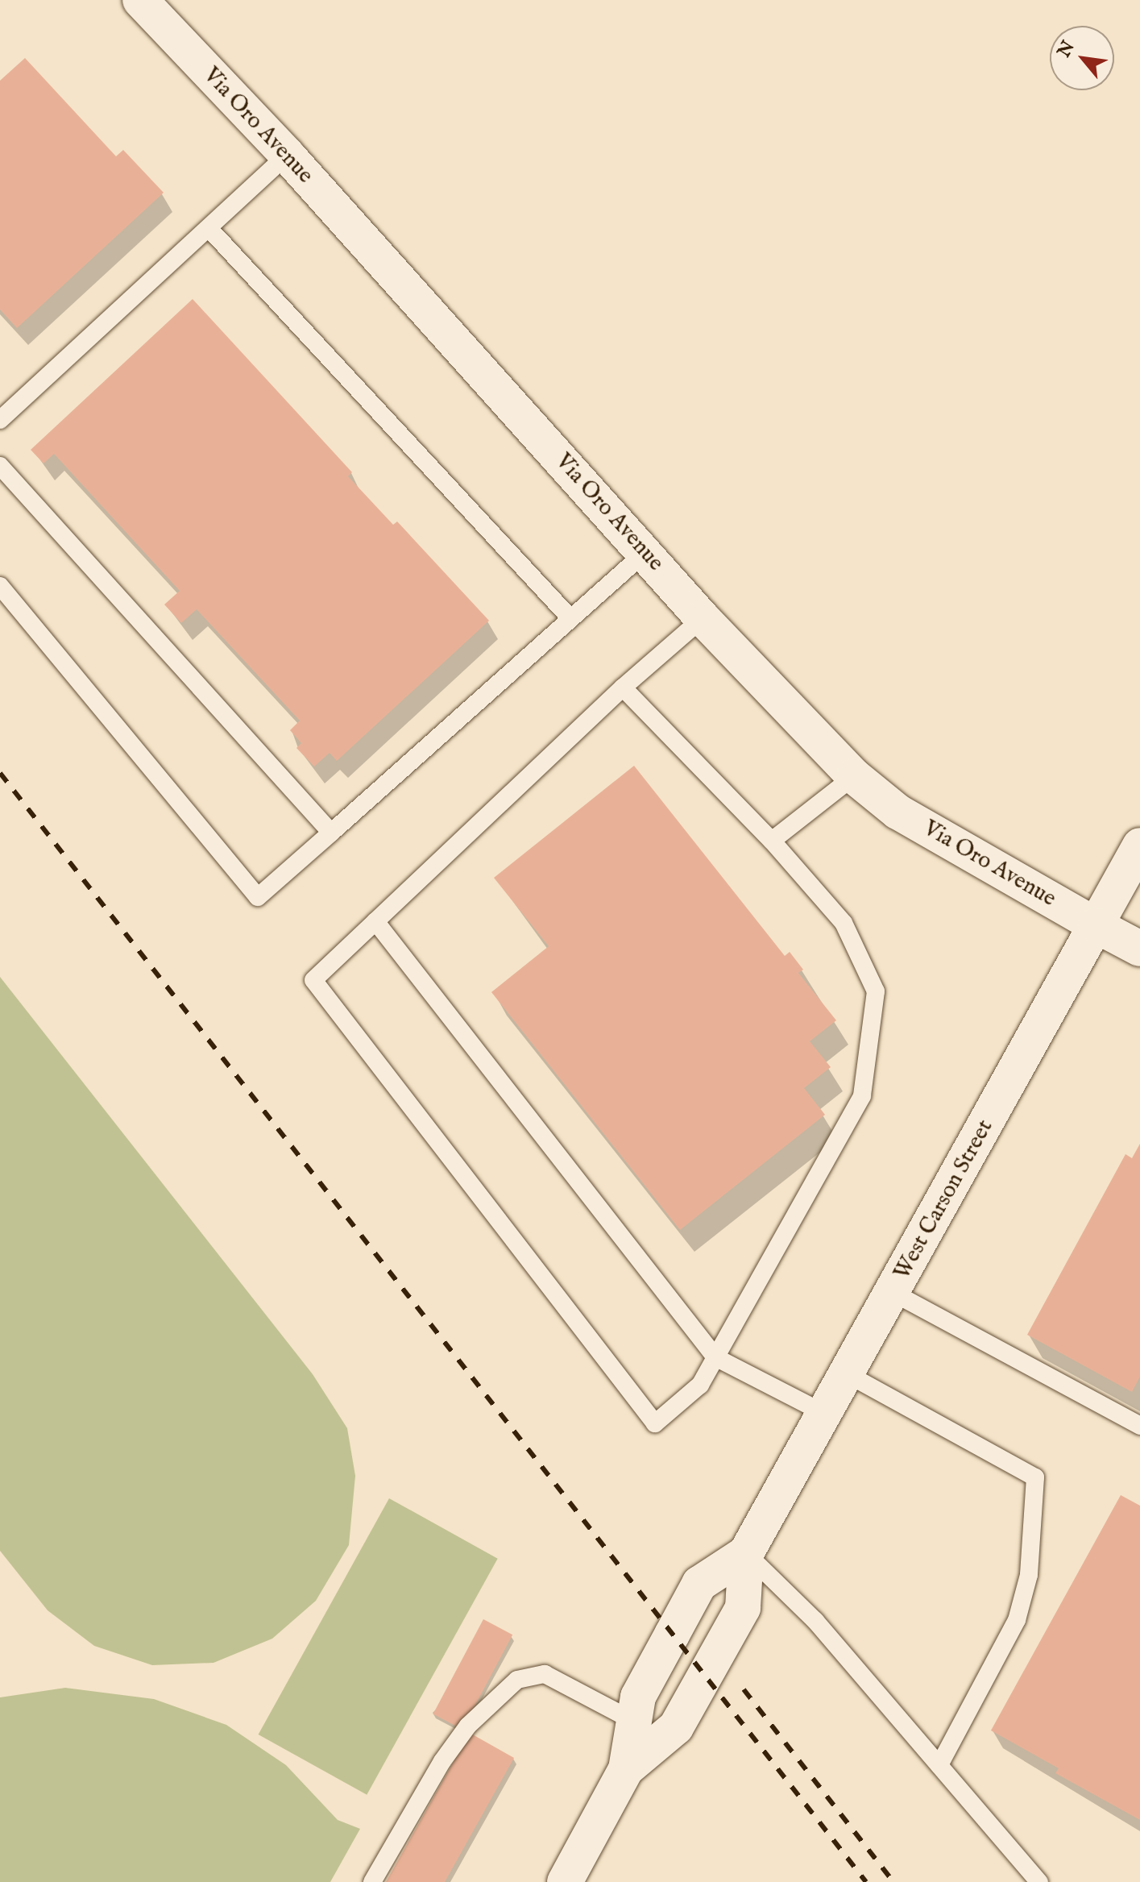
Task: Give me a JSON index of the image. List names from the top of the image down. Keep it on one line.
{"streets":{"street":["Via Oro Avenue","West Carson Street"]},"crossings":[["Via Oro Avenue","West Carson Street"]],"north":"top left"}
